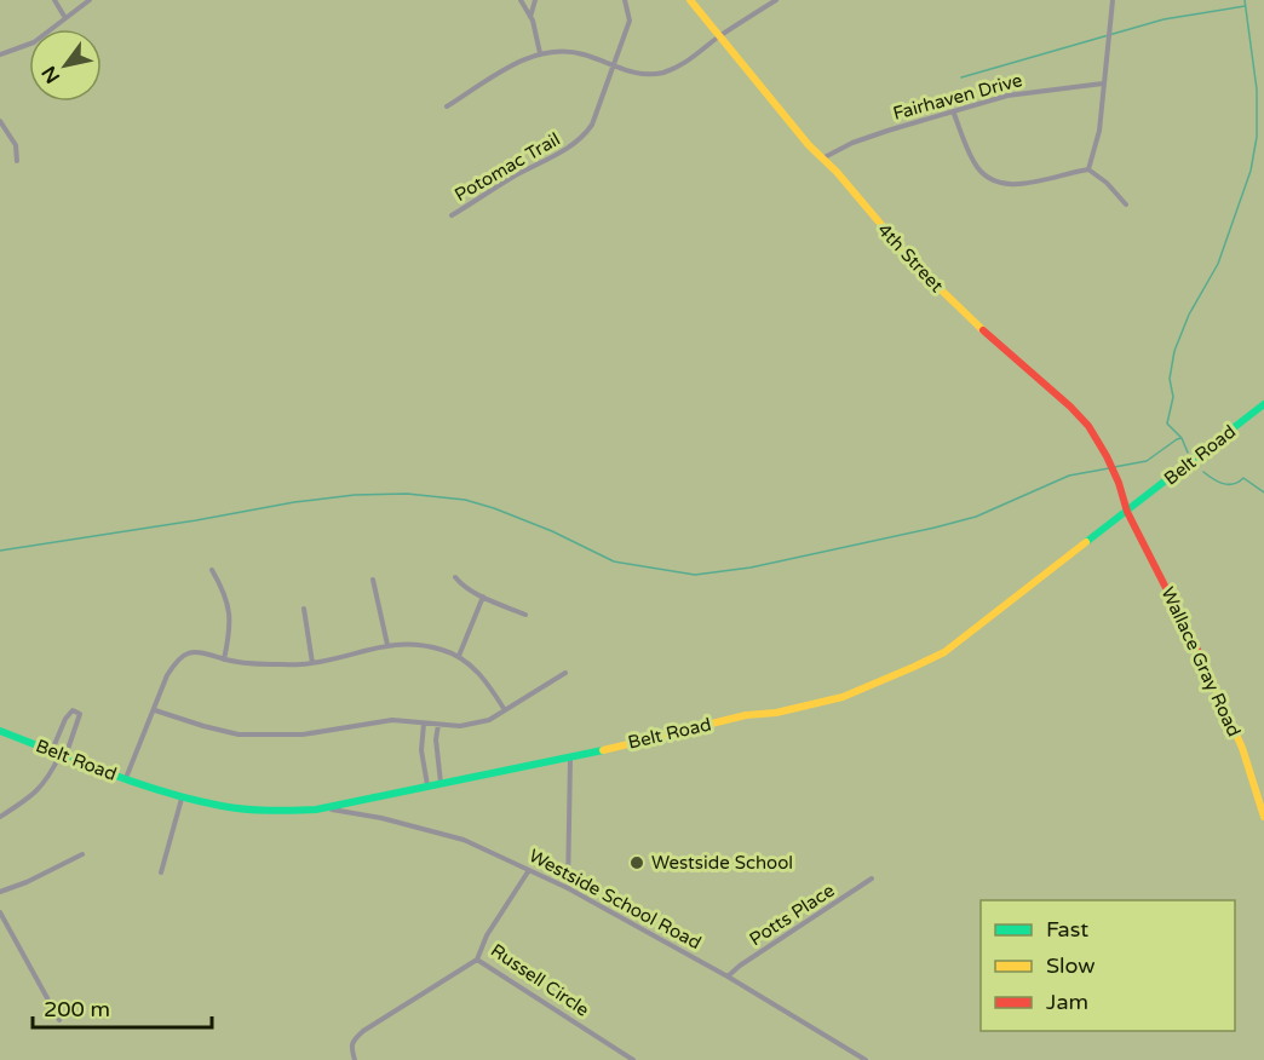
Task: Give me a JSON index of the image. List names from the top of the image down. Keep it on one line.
{"streets":{"street":["Fairhaven Drive","Potomac Trail","4th Street","Belt Road","Wallace Gray Road","Westside School Road","Potts Place","Russell Circle"]},"crossings":[["Fairhaven Drive","4th Street"],["4th Street","Belt Road"],["4th Street","Wallace Gray Road"],["Belt Road","Wallace Gray Road"],["Belt Road","Westside School Road"],["Westside School Road","Potts Place"],["Westside School Road","Russell Circle"]],"places":["Westside School"],"legend":["Fast","Slow","Jam"],"scale_bar":"200 m","north":"bottom left"}
